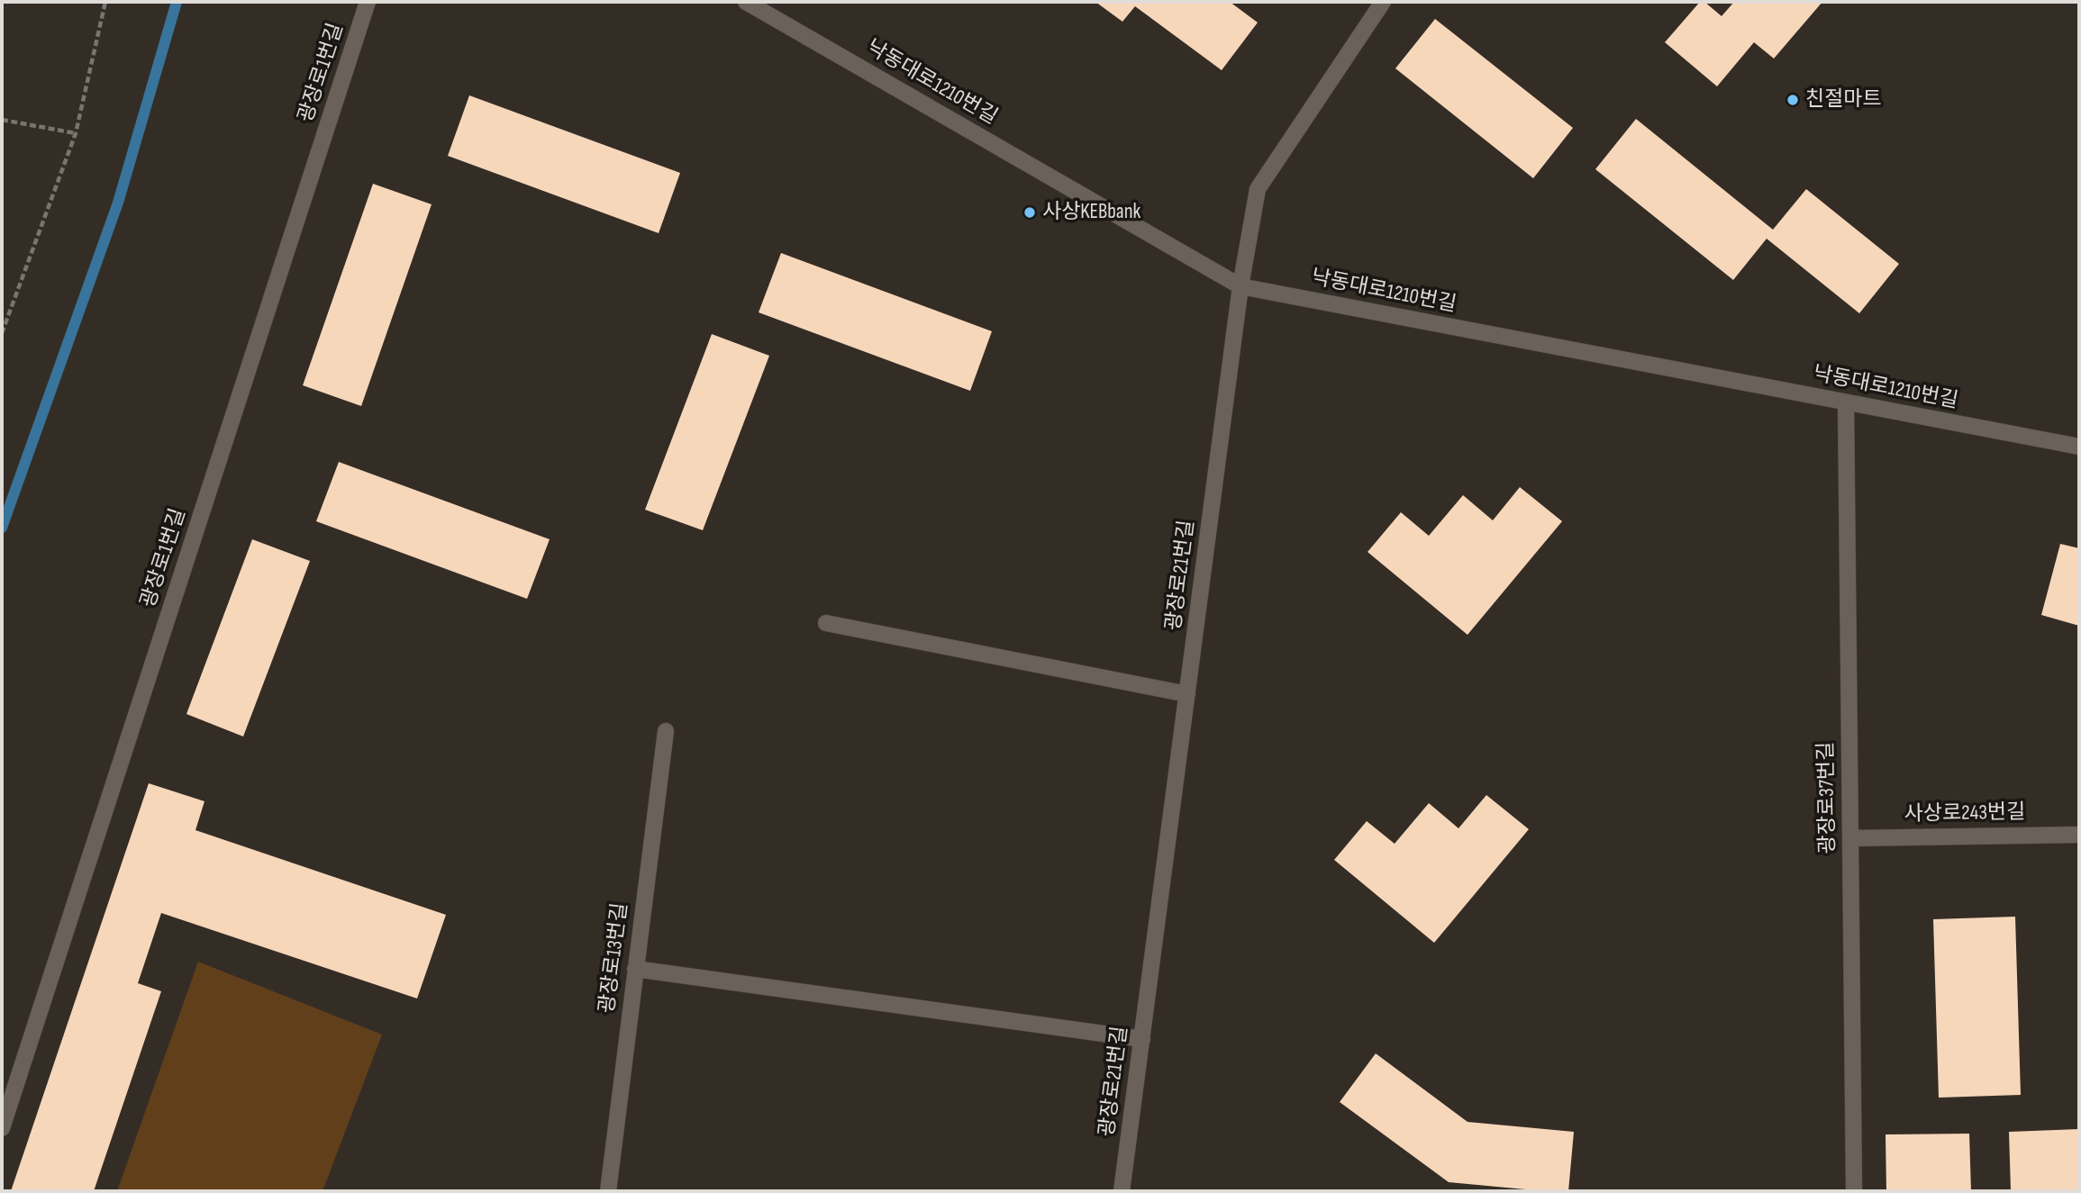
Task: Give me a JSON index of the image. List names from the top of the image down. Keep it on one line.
{"streets":{"street":["광장로1번길","낙동대로1210번길","광장로21번길","광장로37번길","사상로243번길","광장로13번길"]},"crossings":[["낙동대로1210번길","광장로21번길"],["낙동대로1210번길","광장로37번길"],["광장로37번길","사상로243번길"]],"places":["친절마트","사상KEBbank"]}
